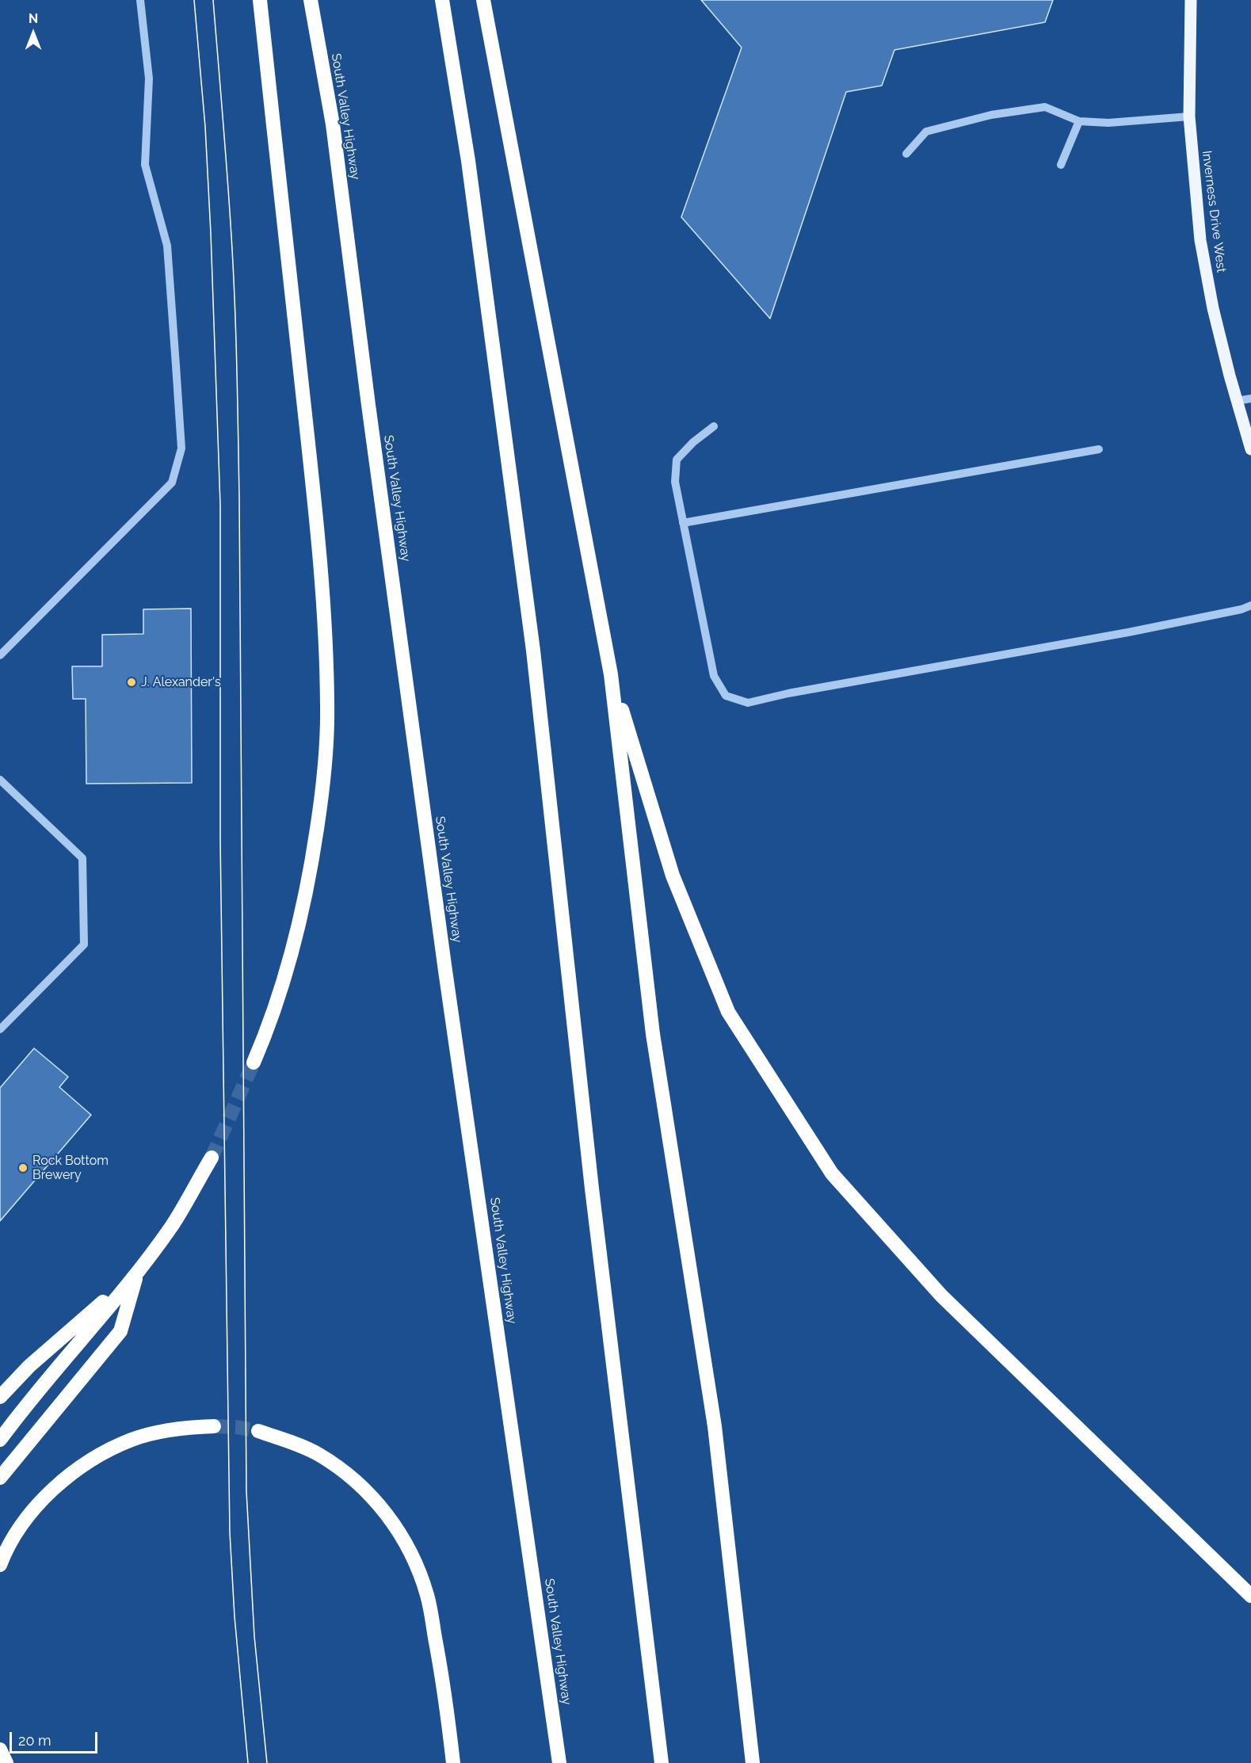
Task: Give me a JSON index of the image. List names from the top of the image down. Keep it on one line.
{"streets":{"highway":["South Valley Highway"],"main road":["Inverness Drive West"]},"places":["J. Alexander's","Rock Bottom Brewery"],"scale_bar":"20 m","north":"top"}
